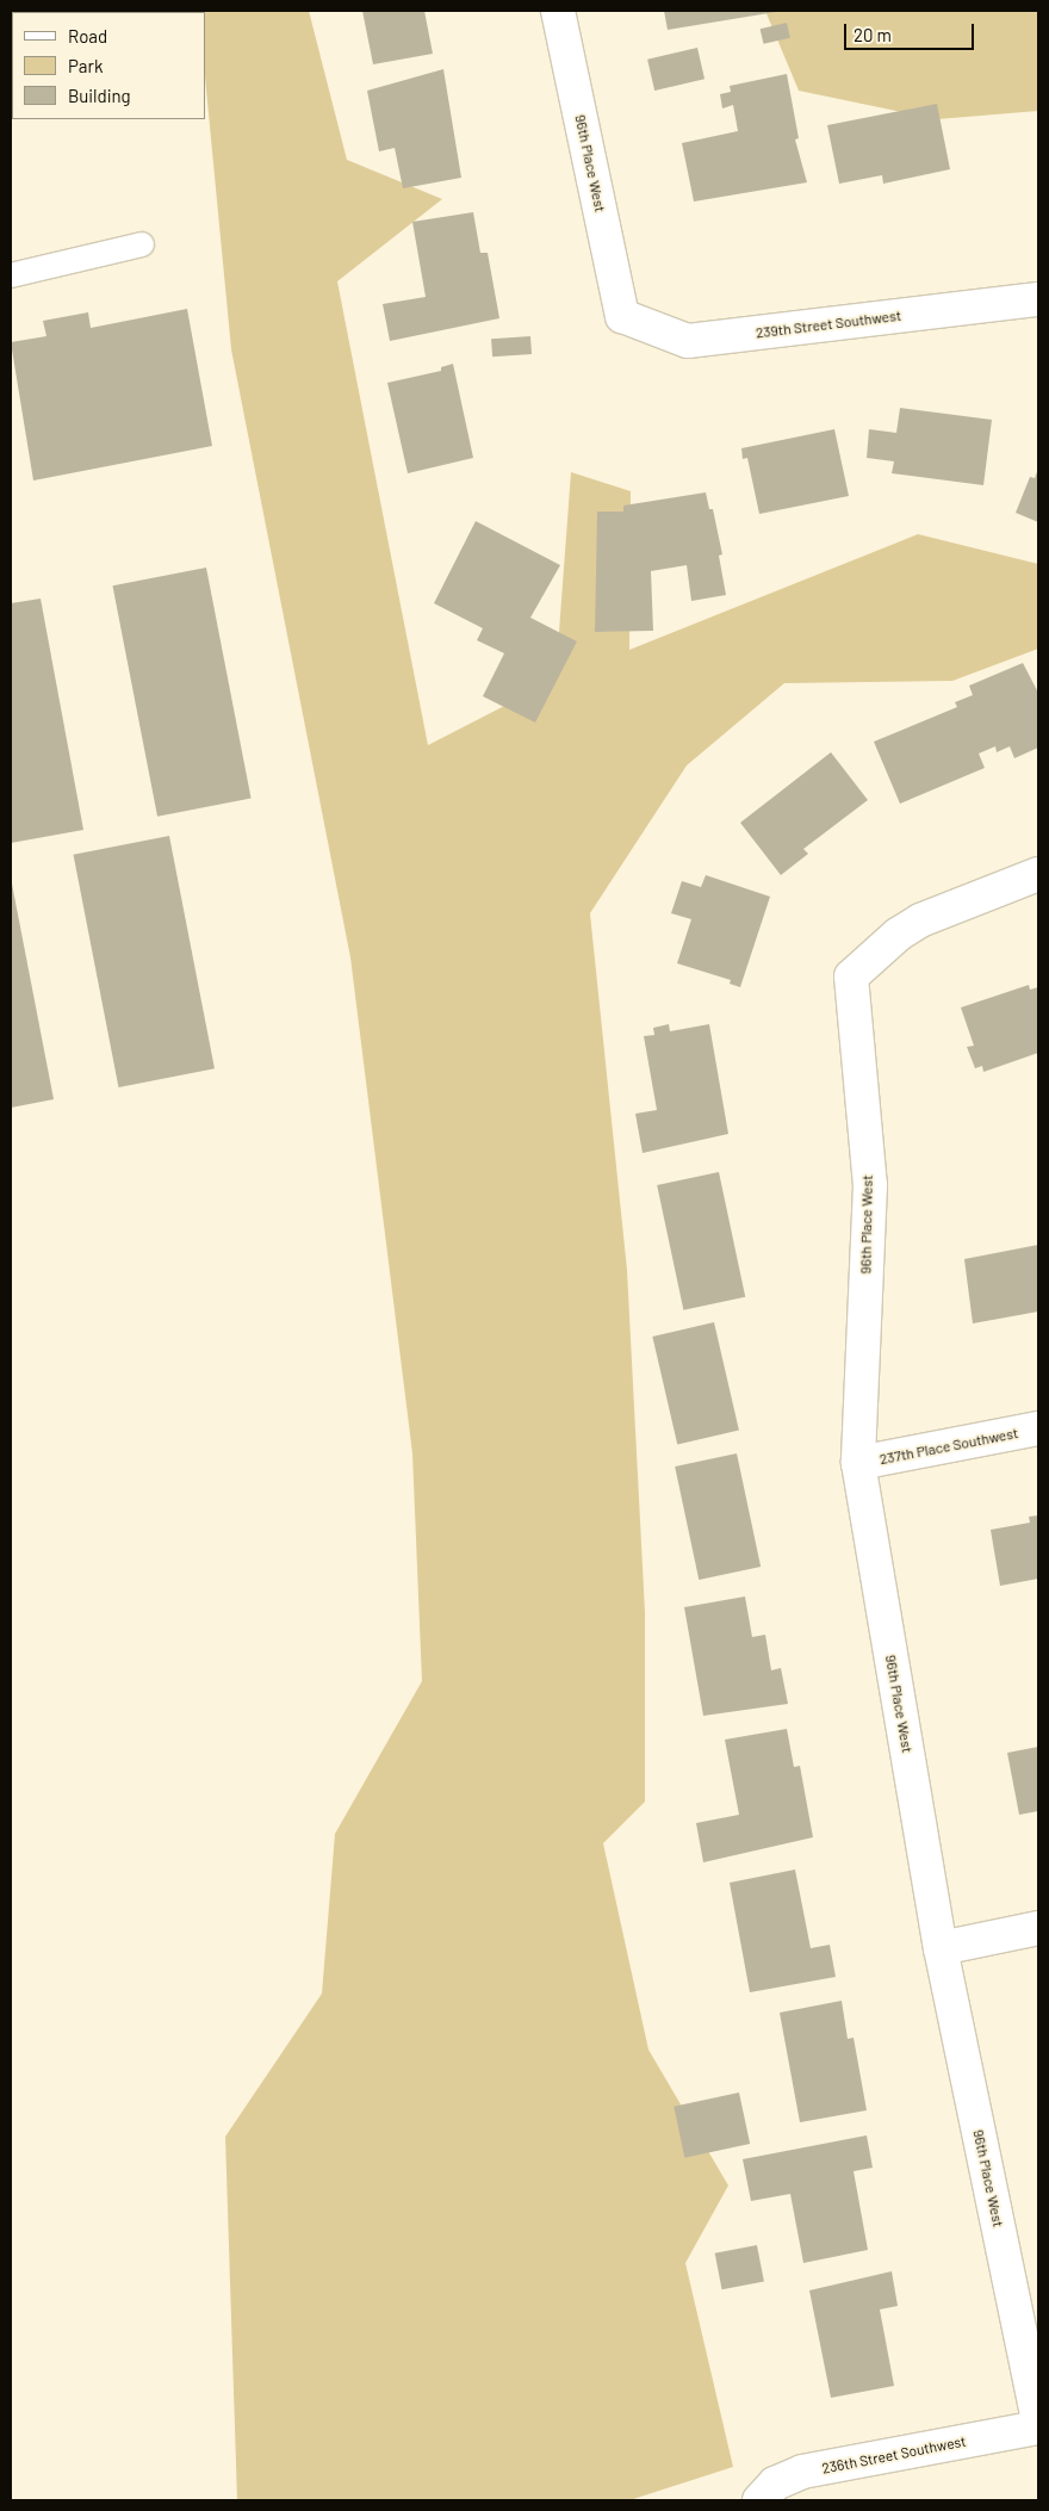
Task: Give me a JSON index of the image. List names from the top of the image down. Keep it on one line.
{"streets":{"street":["96th Place West","239th Street Southwest","237th Place Southwest","236th Street Southwest"]},"crossings":[["96th Place West","239th Street Southwest"],["96th Place West","237th Place Southwest"]],"legend":["Road","Park","Building"],"scale_bar":"20 m"}
